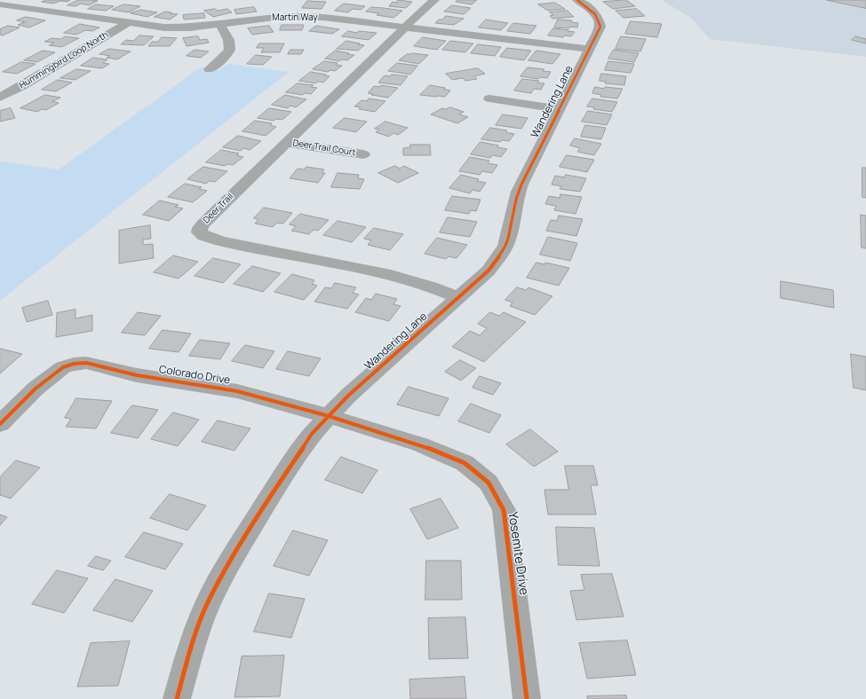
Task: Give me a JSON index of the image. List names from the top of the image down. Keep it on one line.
{"streets":{"street":["Martin Way","Hummingbird Loop North","Wandering Lane","Deer Trail Court","Deer Trail","Colorado Drive","Yosemite Drive"]},"crossings":[["Martin Way","Hummingbird Loop North"],["Martin Way","Wandering Lane"],["Martin Way","Deer Trail"],["Wandering Lane","Deer Trail"],["Wandering Lane","Colorado Drive"],["Wandering Lane","Yosemite Drive"],["Deer Trail Court","Deer Trail"],["Colorado Drive","Yosemite Drive"]]}
